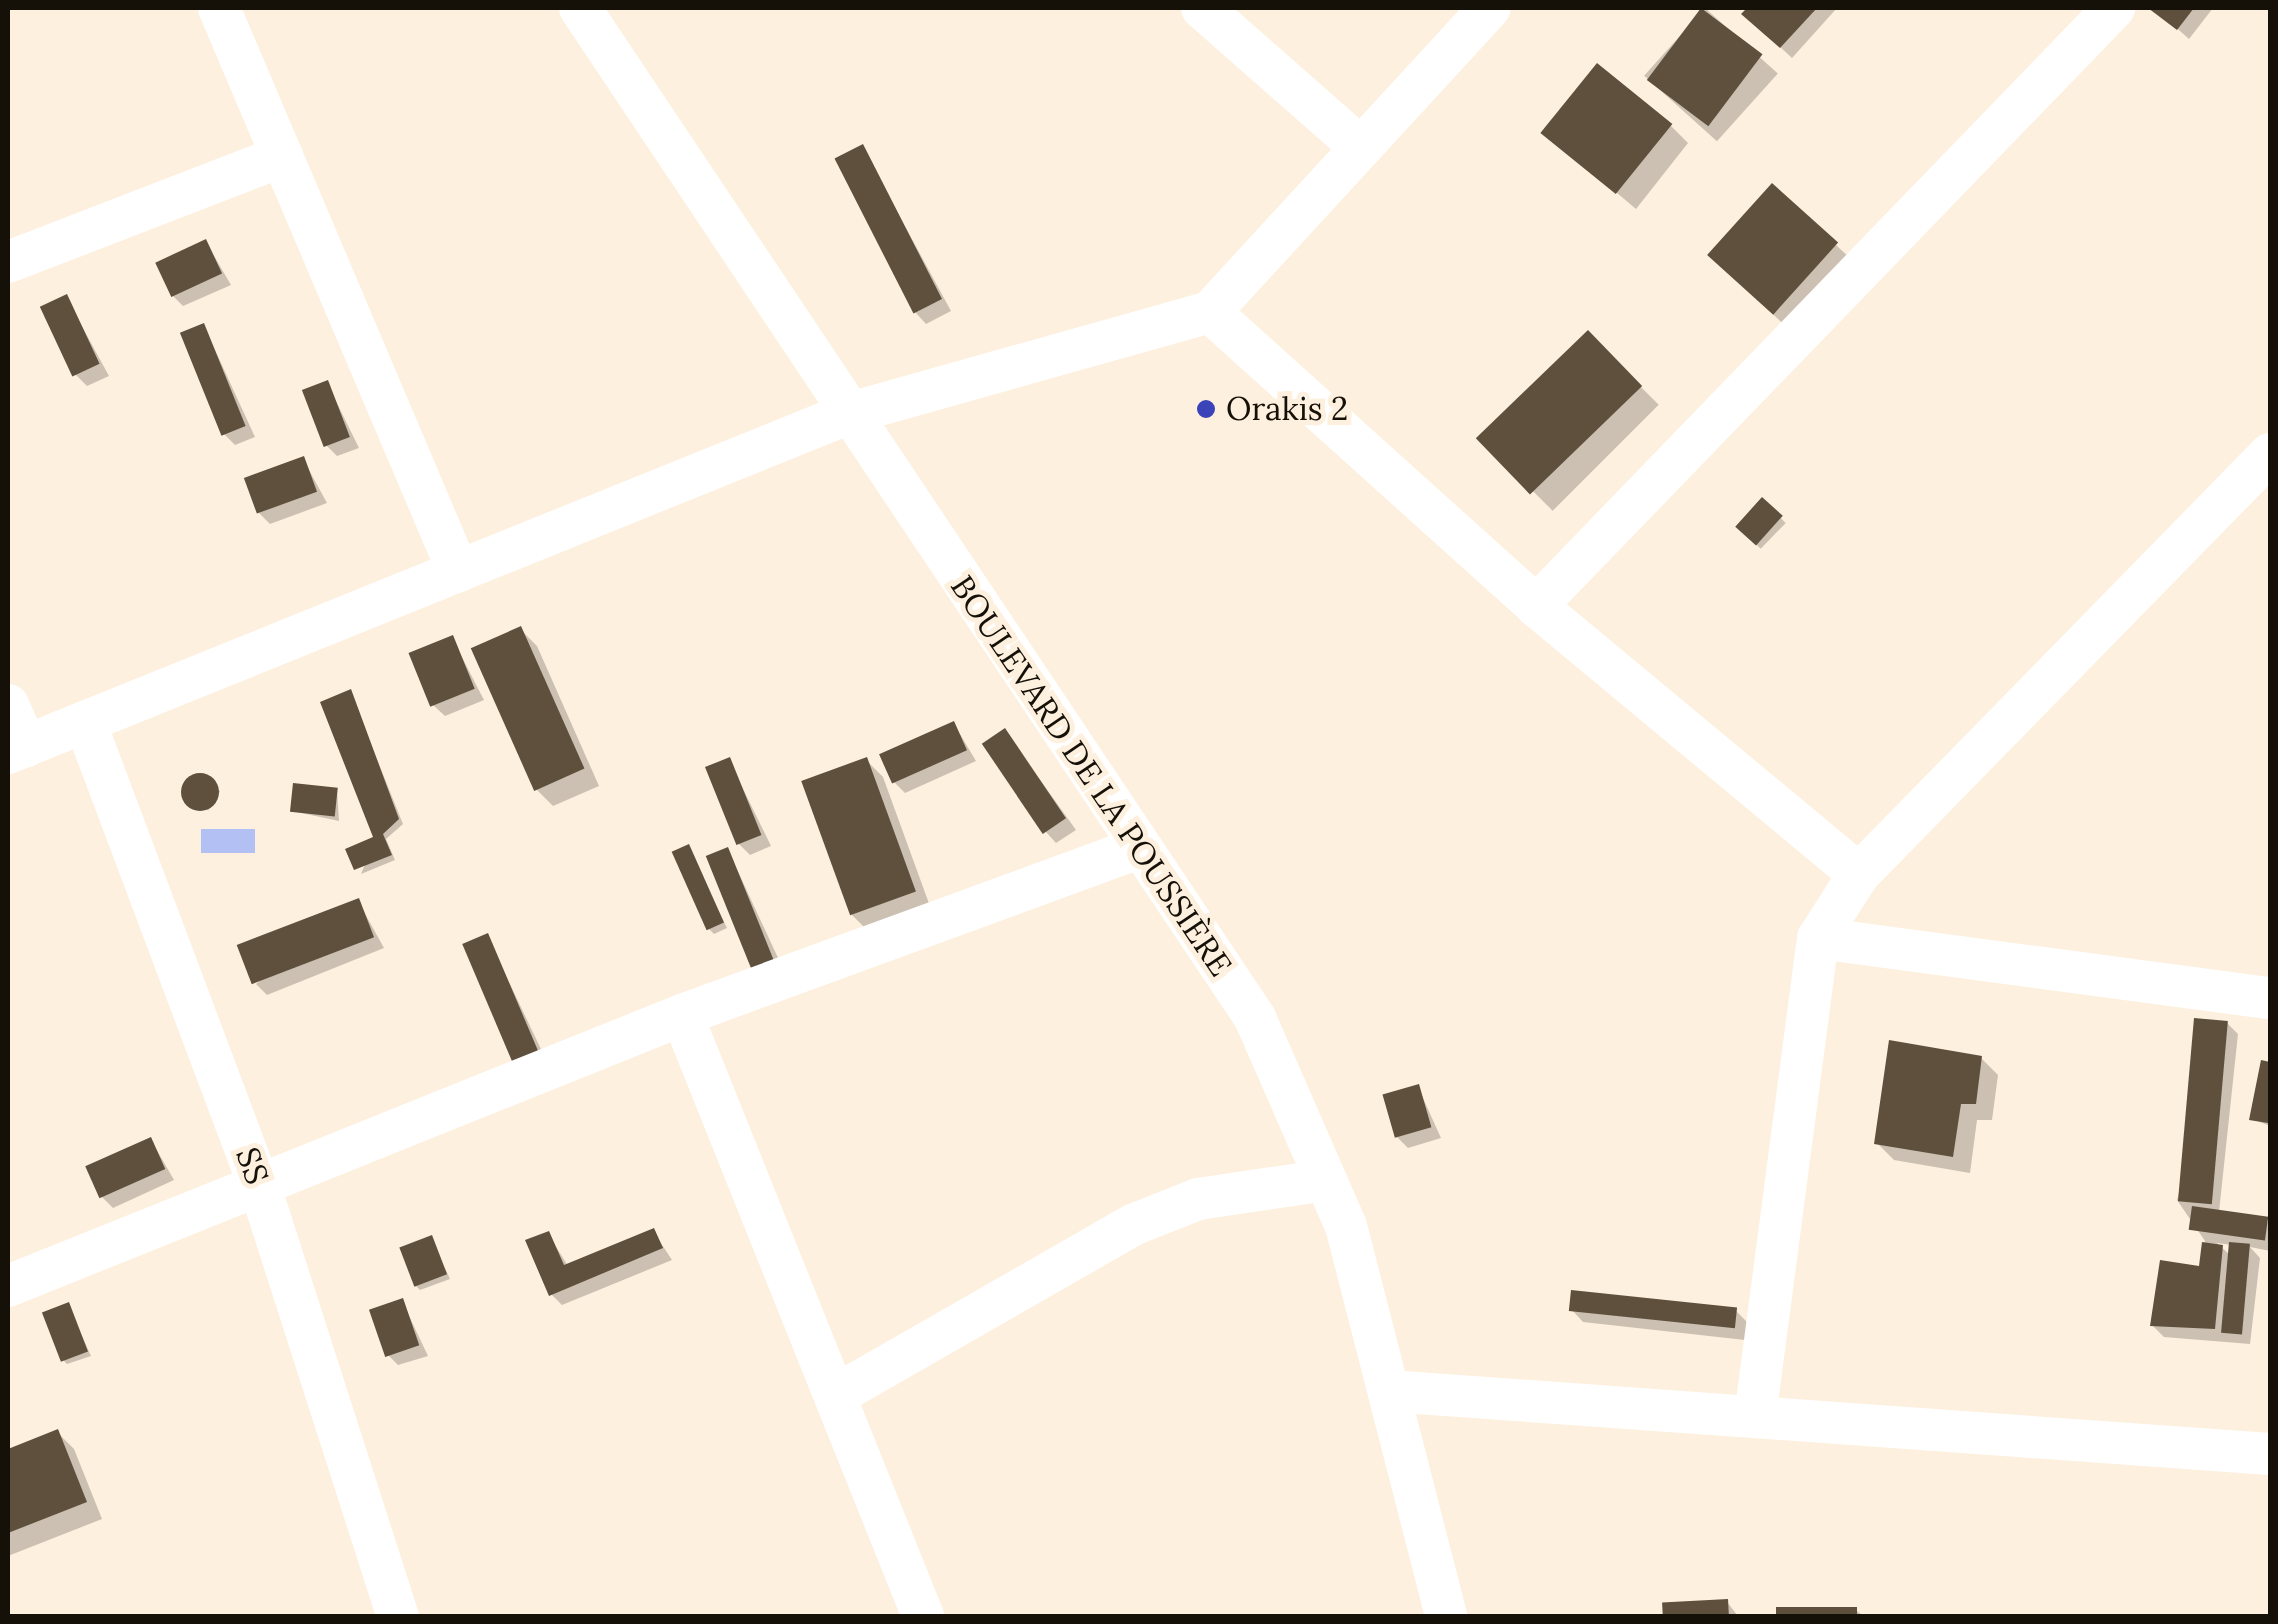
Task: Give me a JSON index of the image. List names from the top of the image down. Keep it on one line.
{"streets":{"street":["BOULEVARD DE LA POUSSIÈRE","SS"]},"places":["Orakis 2"]}
